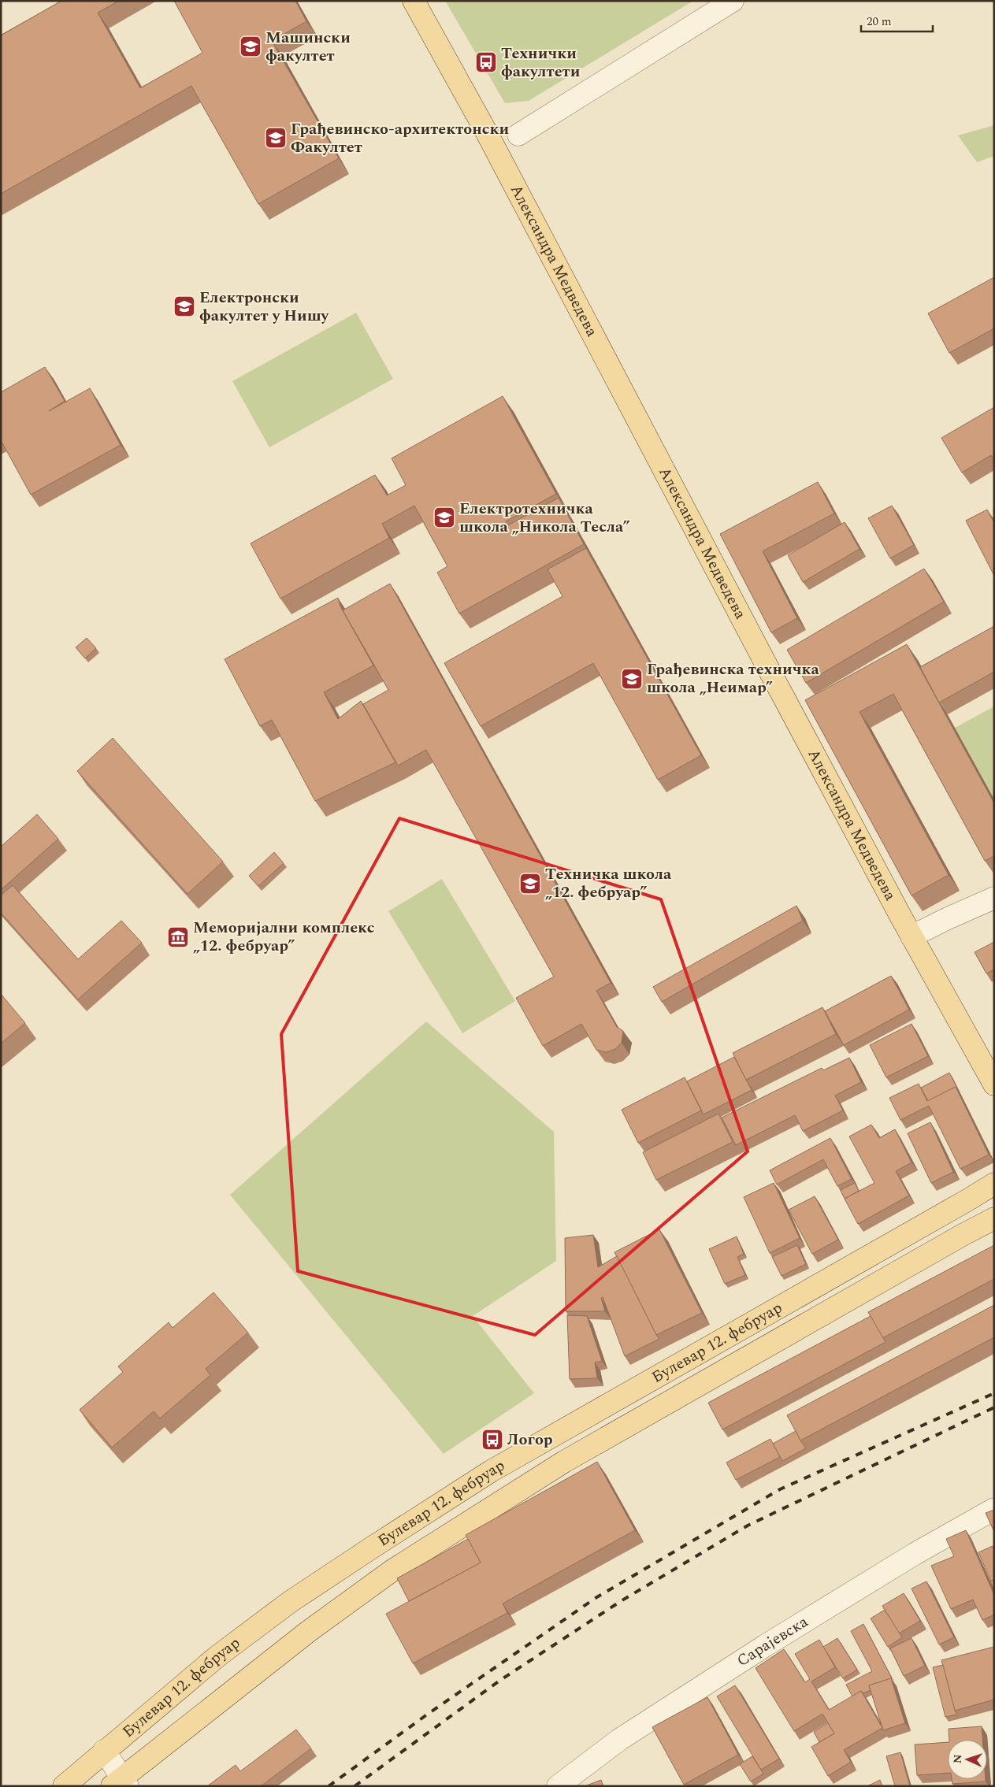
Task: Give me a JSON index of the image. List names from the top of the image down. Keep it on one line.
{"streets":{"main road":["Александра Медведева","Булевар 12. фебруар"],"street":["Сарајевска"]},"places":{"school or university":["Машински факултет","Грађевинско-архитектонски Факултет","Електронски факултет у Нишу","Електротехничка школа „Никола Тесла”","Грађевинска техничка школа „Неимар”","Техничка школа „12. фебруар”"],"bus stop":["Технички факултети","Логор"],"museum":["Меморијални комплекс „12. фебруар”"]},"scale_bar":"20 m","north":"left"}
